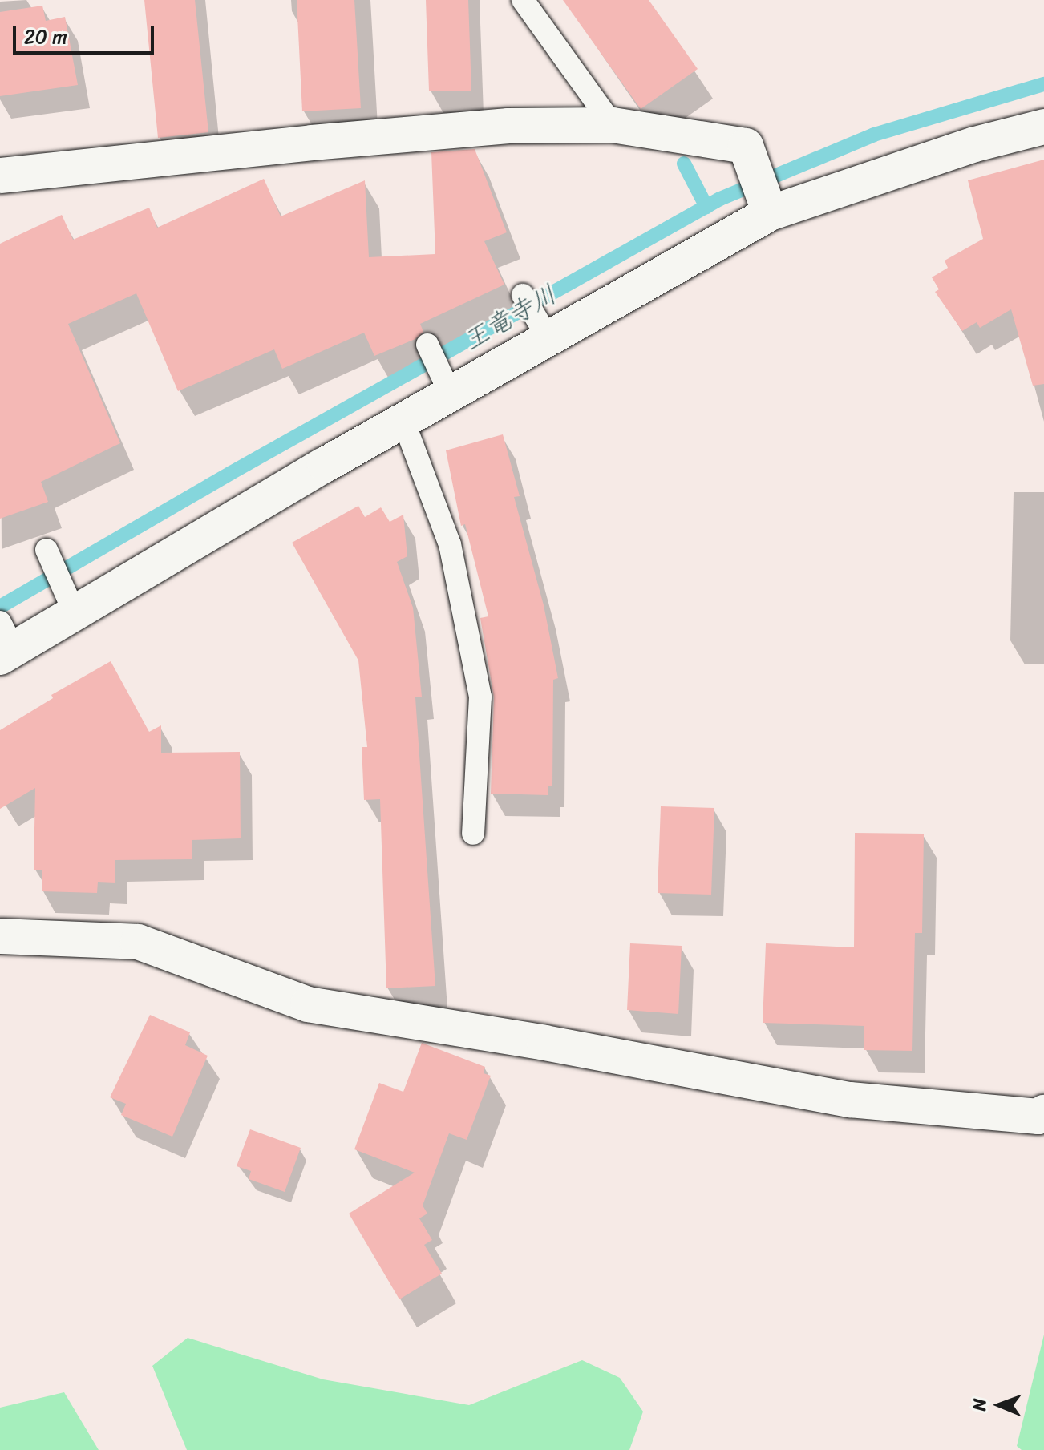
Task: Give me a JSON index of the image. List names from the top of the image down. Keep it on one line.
{"water":["王竜寺川"],"scale_bar":"20 m","north":"left"}
